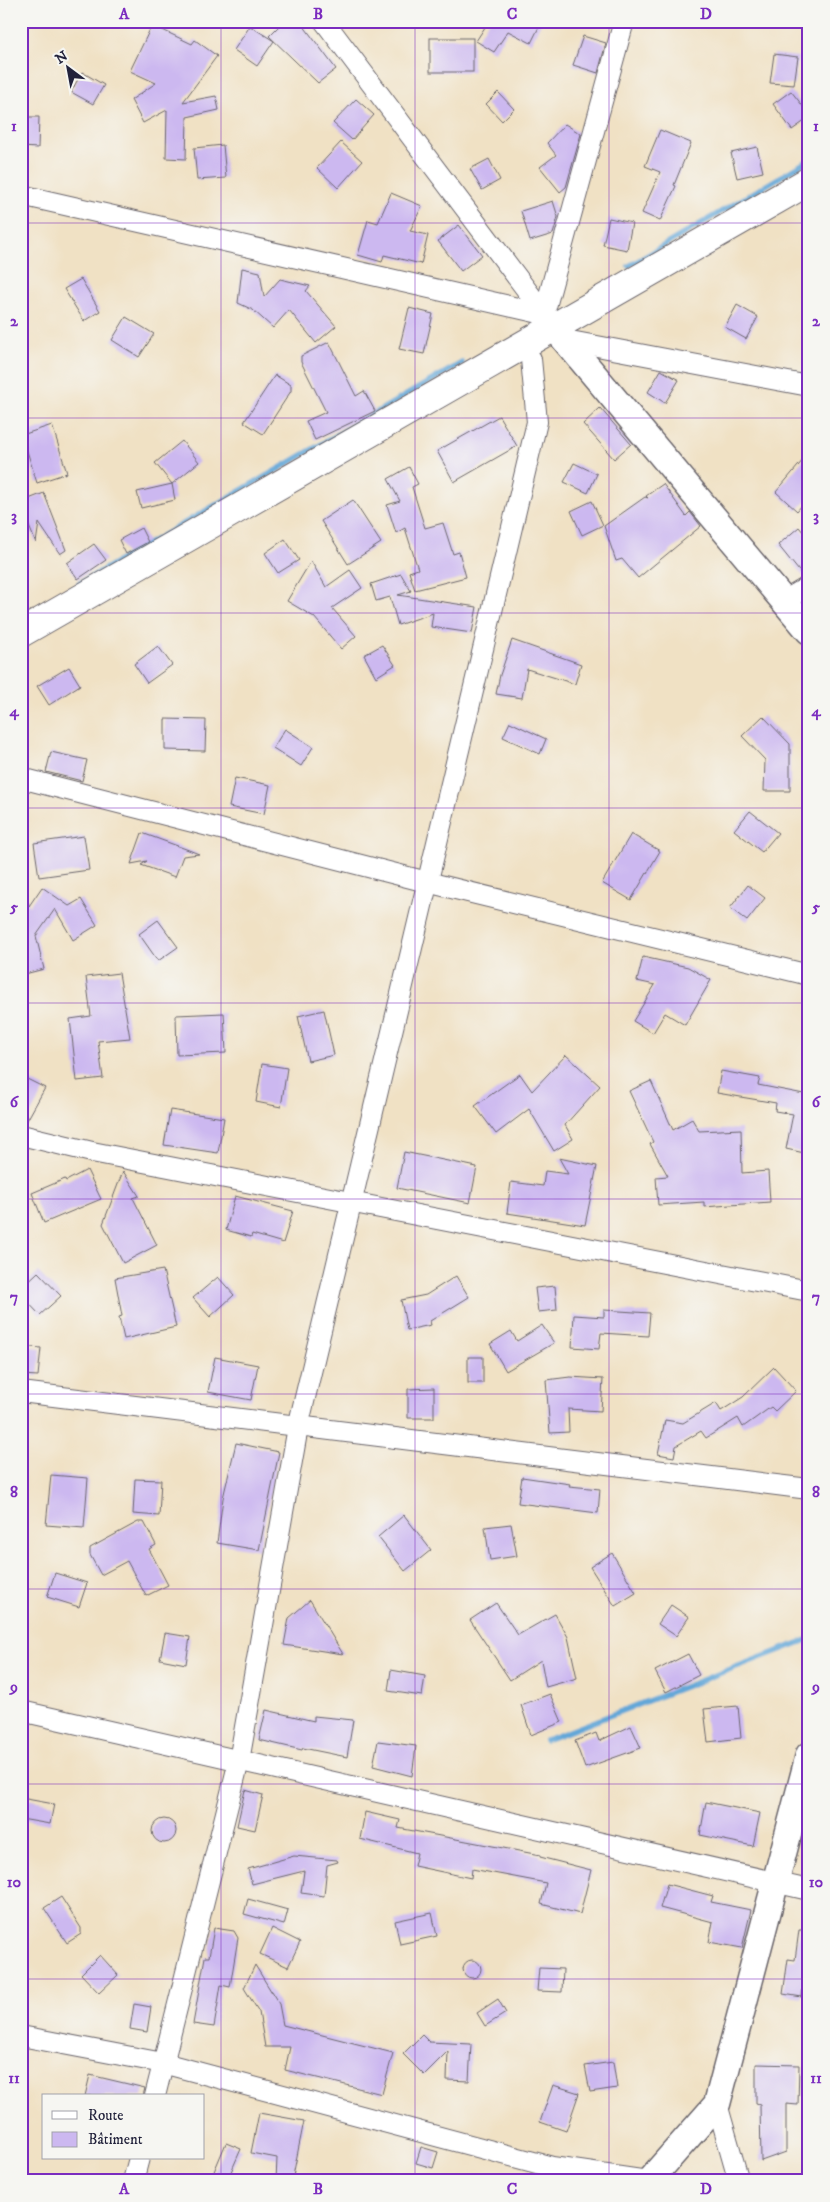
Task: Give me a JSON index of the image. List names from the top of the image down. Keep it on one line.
{"legend":["Route","Bâtiment"],"north":"top left","grid":{"columns":["A","B","C","D"],"rows":["1","2","3","4","5","6","7","8","9","10","11"]}}
